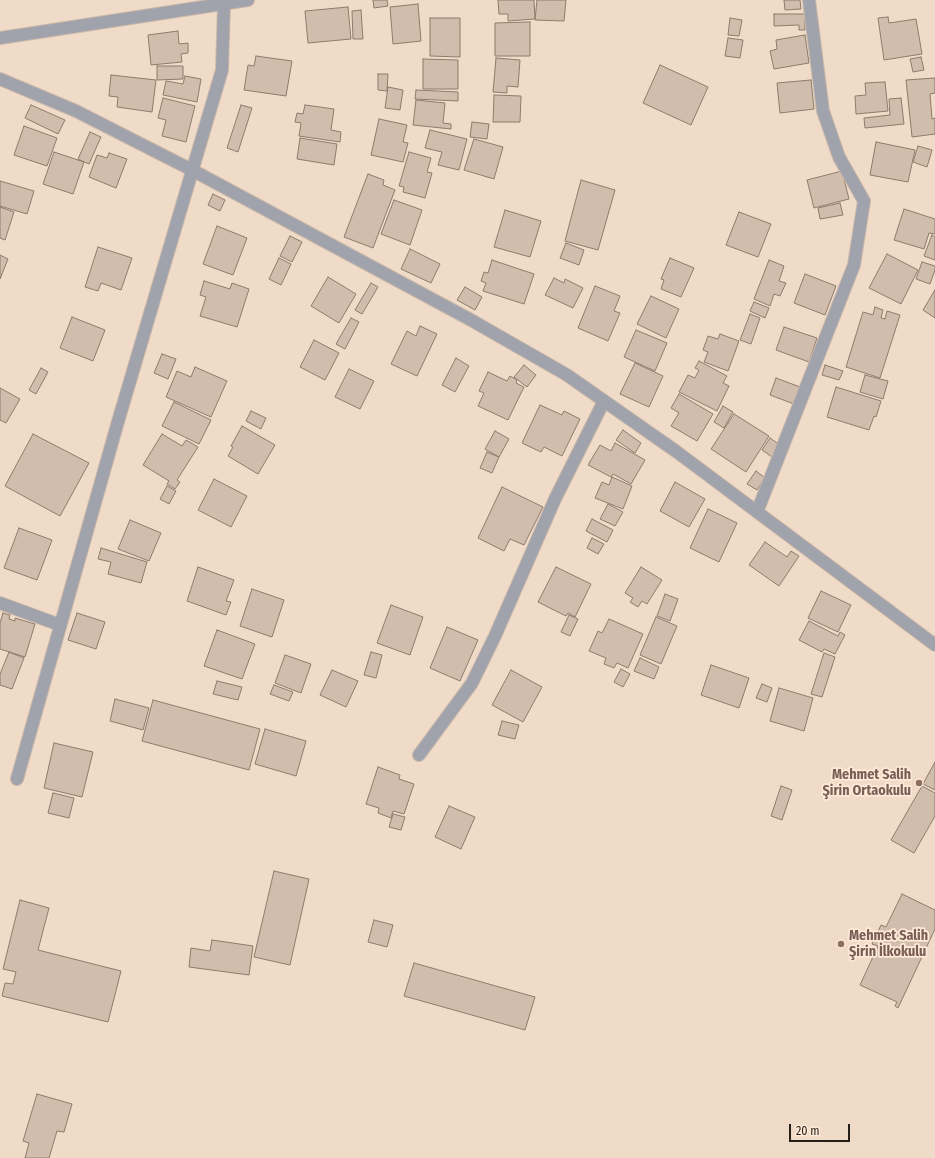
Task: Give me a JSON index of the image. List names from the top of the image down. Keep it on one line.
{"places":["Mehmet Salih Şirin Ortaokulu","Mehmet Salih Şirin İlkokulu"],"scale_bar":"20 m"}
